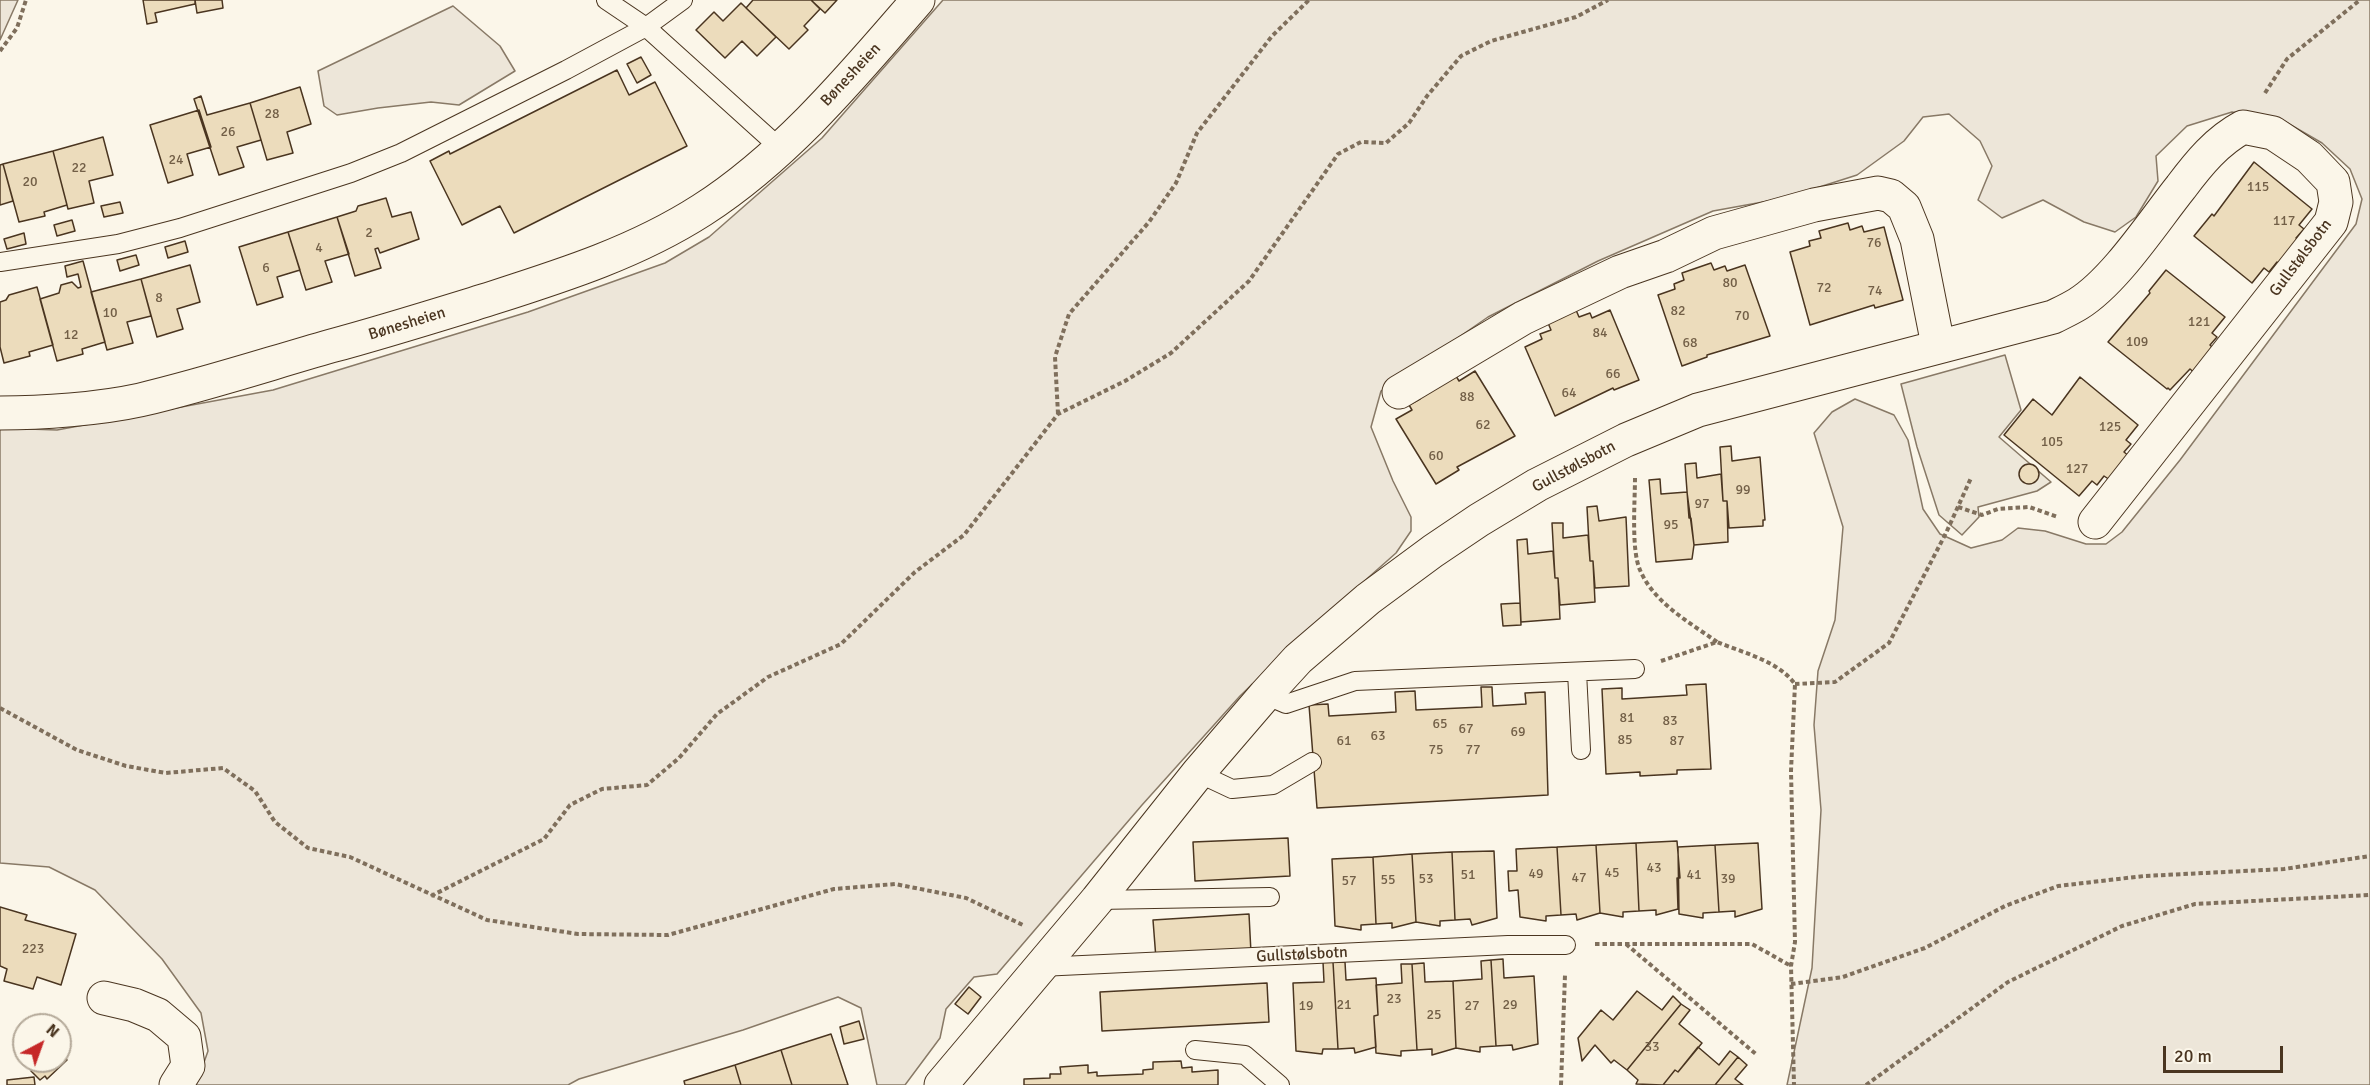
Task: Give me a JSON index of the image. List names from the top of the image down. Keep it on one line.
{"streets":{"street":["Bønesheien","Gullstølsbotn"]},"house_numbers":["28","26","24","22","20","115","117","2","76","4","6","80","72","74","8","82","10","70","121","84","12","109","68","66","64","88","62","125","105","60","127","99","97","95","81","83","65","67","69","63","85","61","87","75","77","43","45","49","51","41","47","53","39","55","57","223","23","21","29","19","27","25","33"],"scale_bar":"20 m","north":"top right"}
